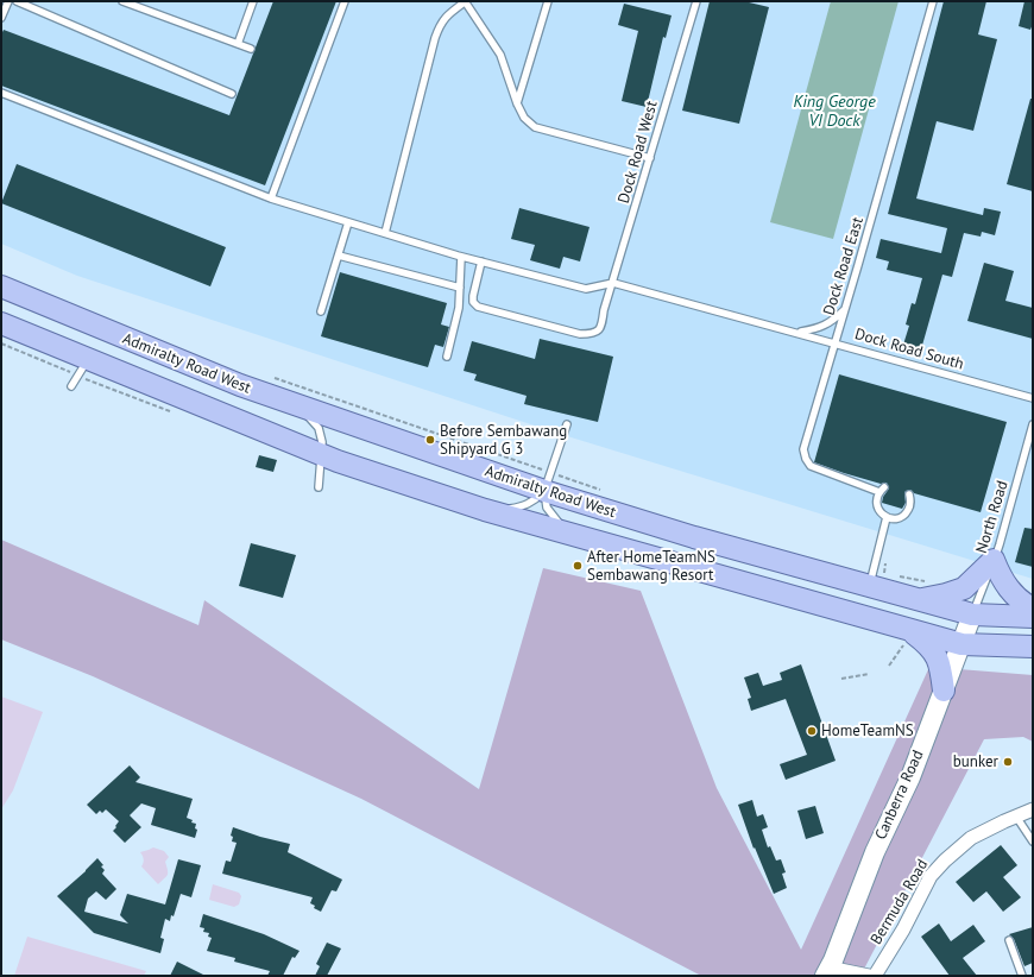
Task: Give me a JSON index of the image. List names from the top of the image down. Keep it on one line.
{"streets":{"main road":["Admiralty Road West","Canberra Road"],"street":["Bermuda Road"],"lane":["Dock Road West","Dock Road East","Dock Road South","North Road"]},"crossings":[["Dock Road West","Dock Road South"],["Dock Road East","Dock Road South"],["Admiralty Road West","North Road"],["Admiralty Road West","Canberra Road"],["North Road","Canberra Road"]],"water":["King George VI Dock"],"places":["Before Sembawang Shipyard G 3","After HomeTeamNS Sembawang Resort","HomeTeamNS","bunker"]}
